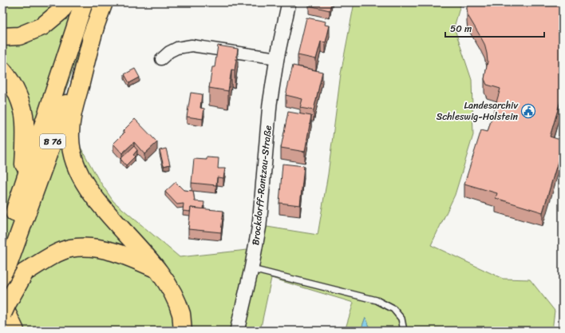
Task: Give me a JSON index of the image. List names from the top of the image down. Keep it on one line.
{"streets":{"highway":["B 76"],"street":["Brockdorff-Rantzau-Straße"]},"places":{"public building":["Landesarchiv Schleswig-Holstein"]},"scale_bar":"50 m"}
